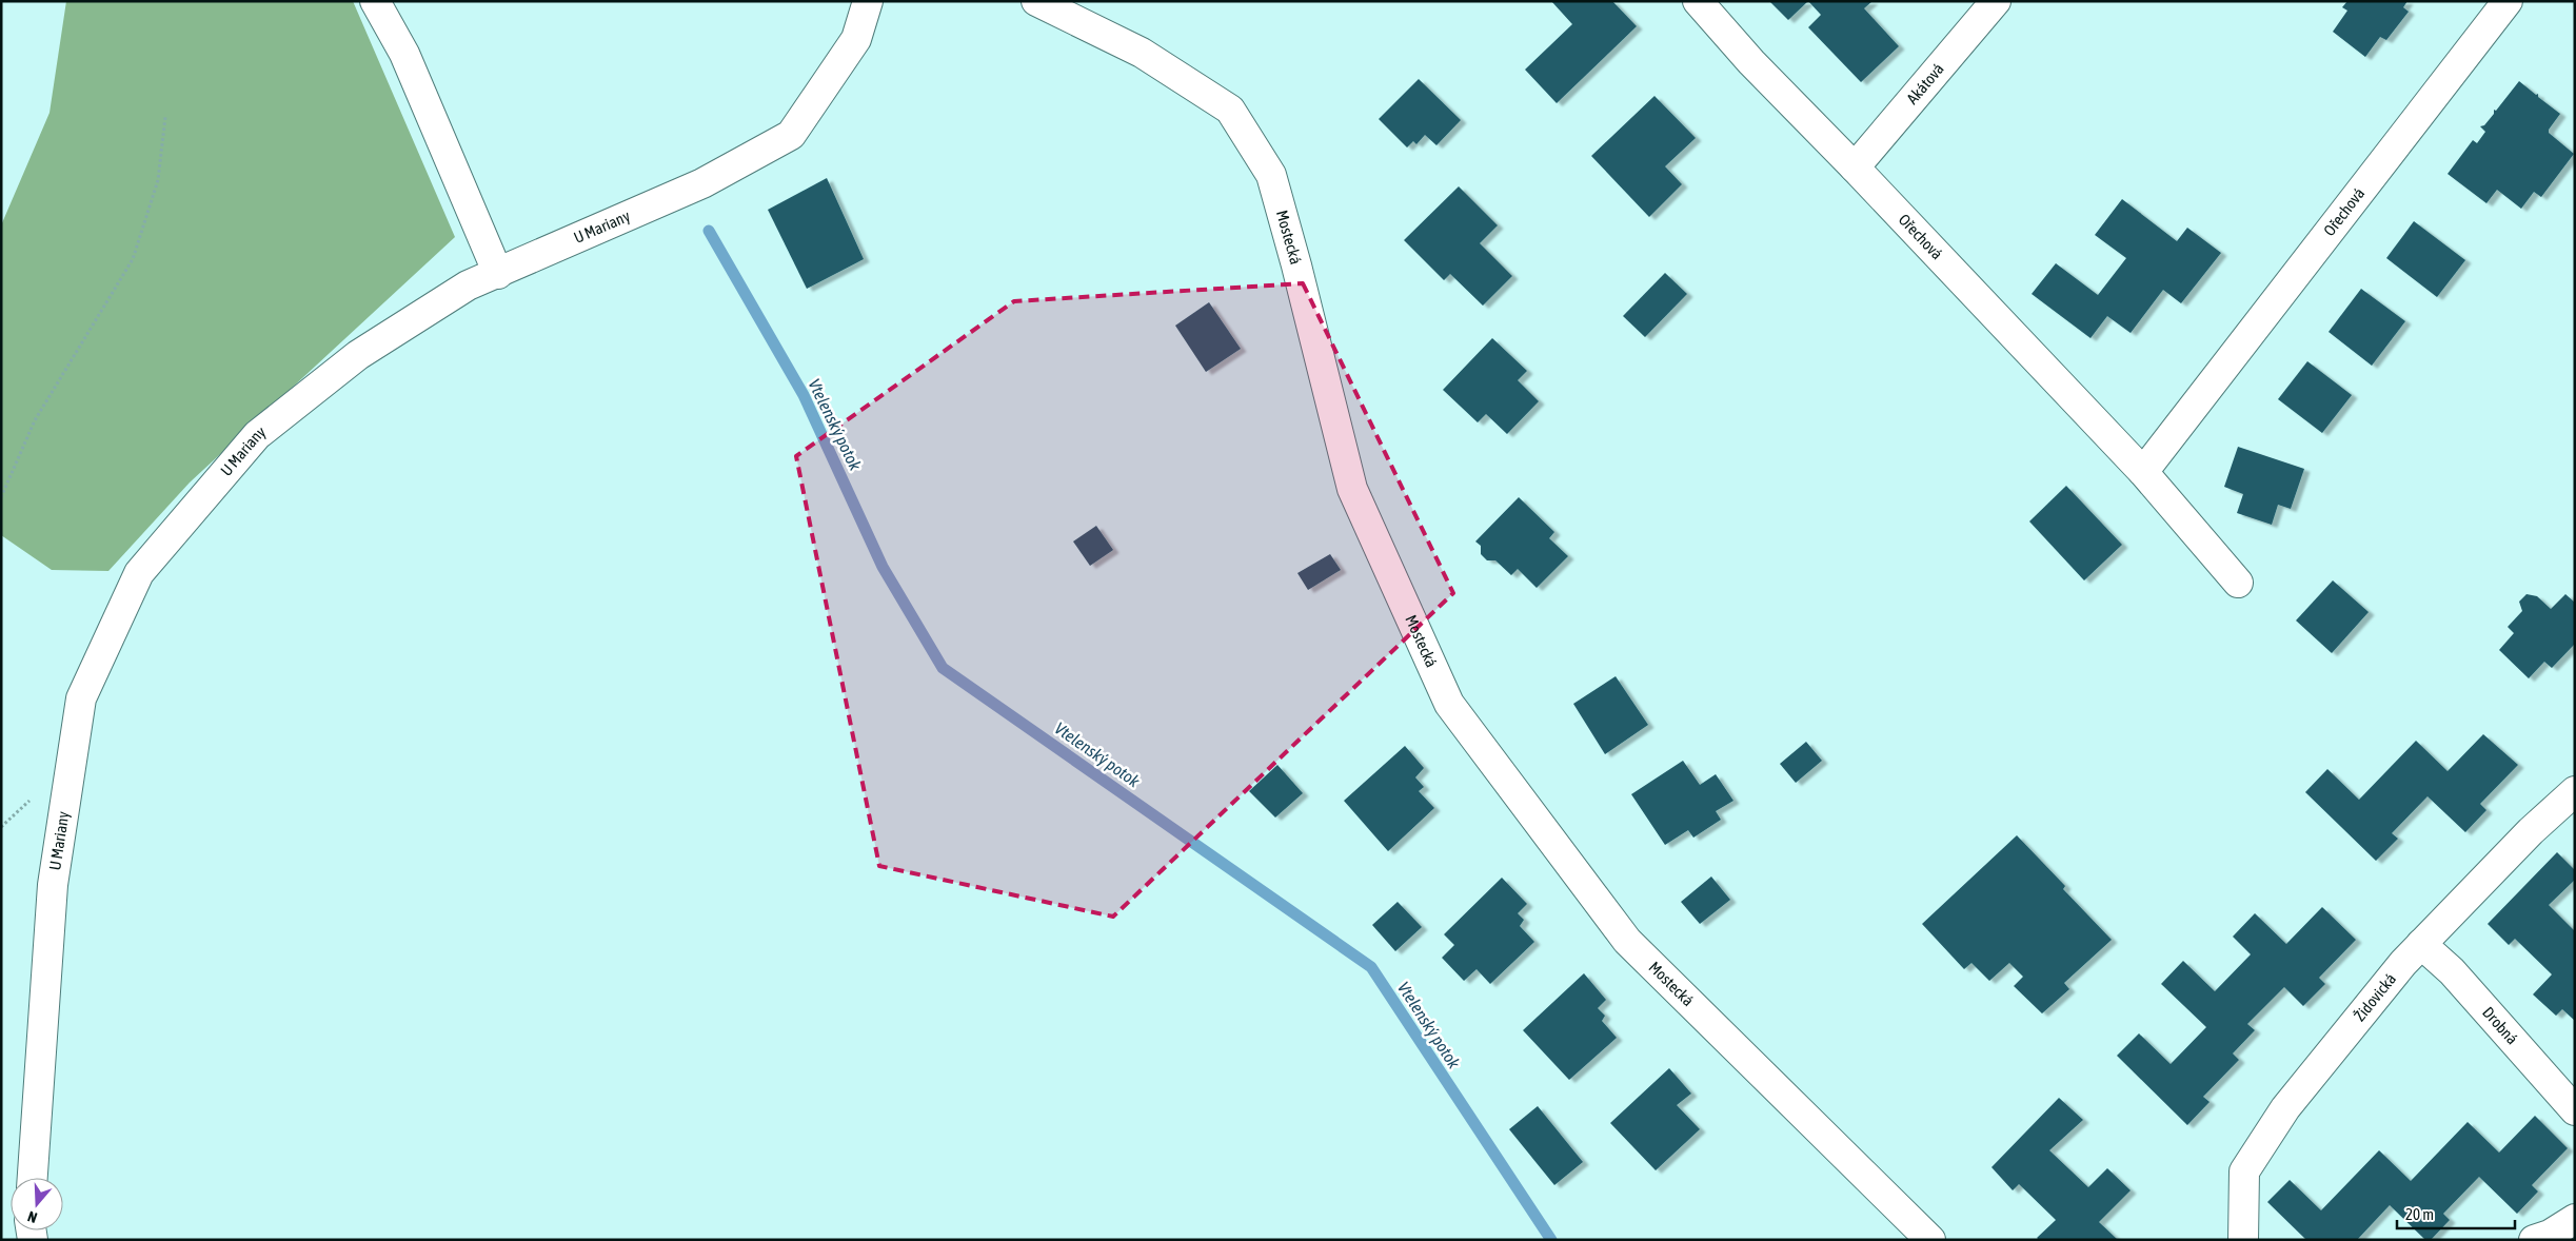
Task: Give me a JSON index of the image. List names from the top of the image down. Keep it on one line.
{"streets":{"street":["Akátová","Ořechová","U Mariany","Mostecká","Židovická","Drobná"]},"crossings":[["Akátová","Ořechová"],["Židovická","Drobná"]],"water":["Vtelenský potok"],"scale_bar":"20 m","north":"bottom"}
